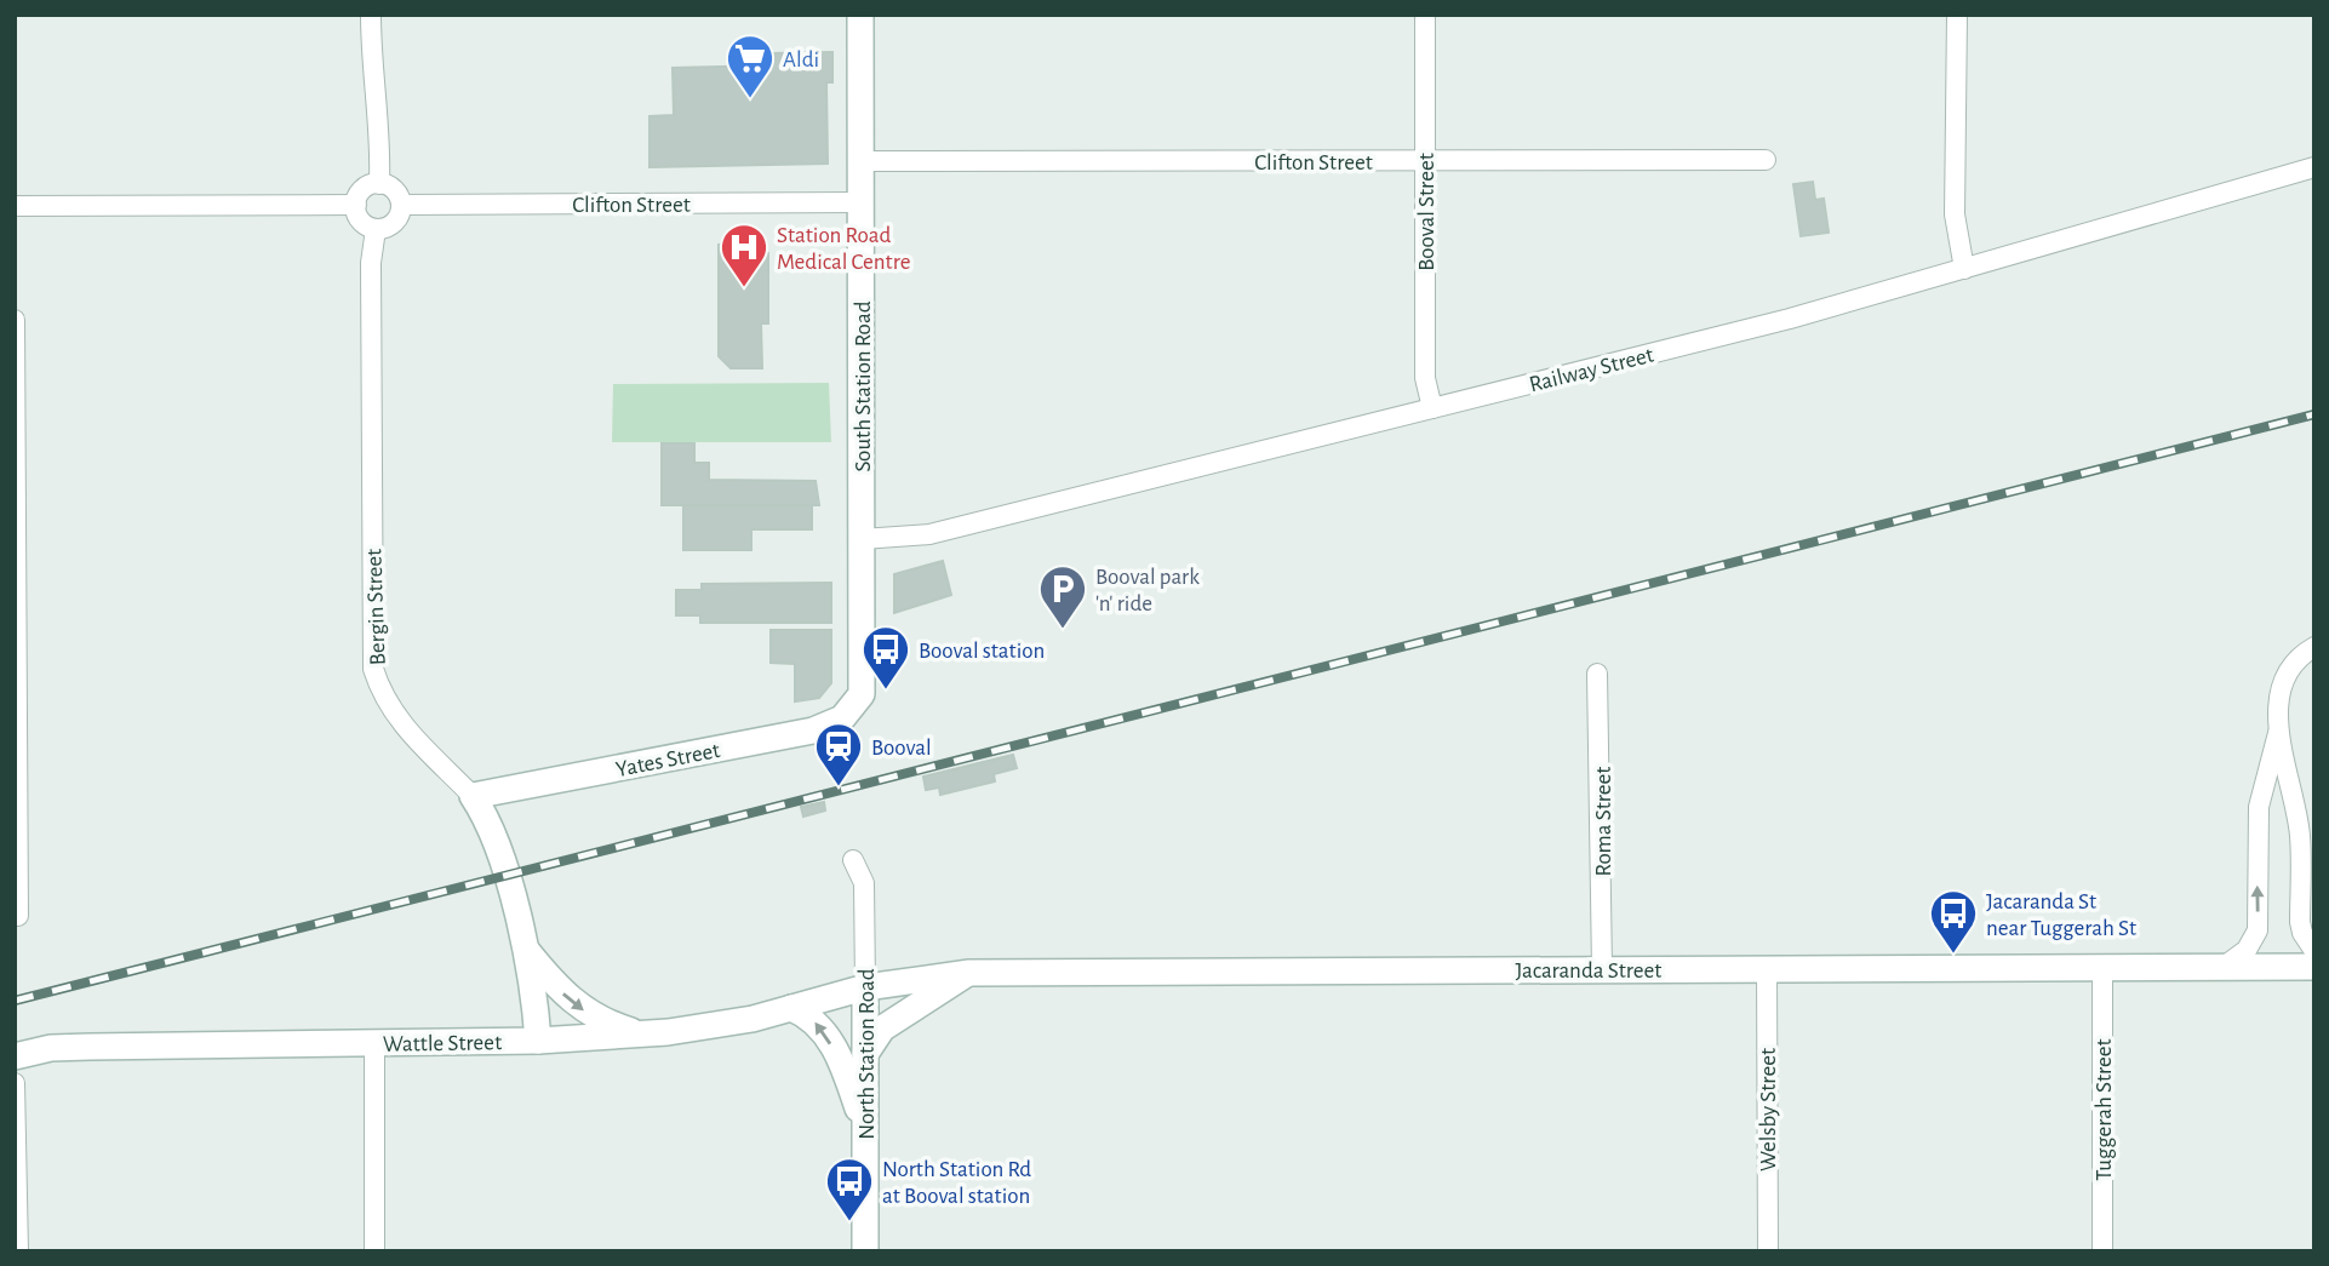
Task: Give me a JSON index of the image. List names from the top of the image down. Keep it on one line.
{"streets":{"street":["Clifton Street","Booval Street","Railway Street","South Station Road","Bergin Street","Yates Street","Roma Street","Jacaranda Street","Wattle Street","North Station Road","Welsby Street","Tuggerah Street"]},"crossings":[["Clifton Street","Booval Street"],["Clifton Street","South Station Road"],["Clifton Street","Bergin Street"],["Booval Street","Railway Street"],["Railway Street","South Station Road"],["South Station Road","Yates Street"],["Bergin Street","Yates Street"],["Bergin Street","Wattle Street"],["Roma Street","Jacaranda Street"],["Jacaranda Street","Wattle Street"],["Jacaranda Street","North Station Road"],["Jacaranda Street","Welsby Street"],["Jacaranda Street","Tuggerah Street"],["Wattle Street","North Station Road"]],"places":{"supermarket":["Aldi"],"hospital":["Station Road Medical Centre"],"parking":["Booval park 'n' ride"],"bus stop":["Booval station","Jacaranda St near Tuggerah St","North Station Rd at Booval station"],"station":["Booval"]}}
